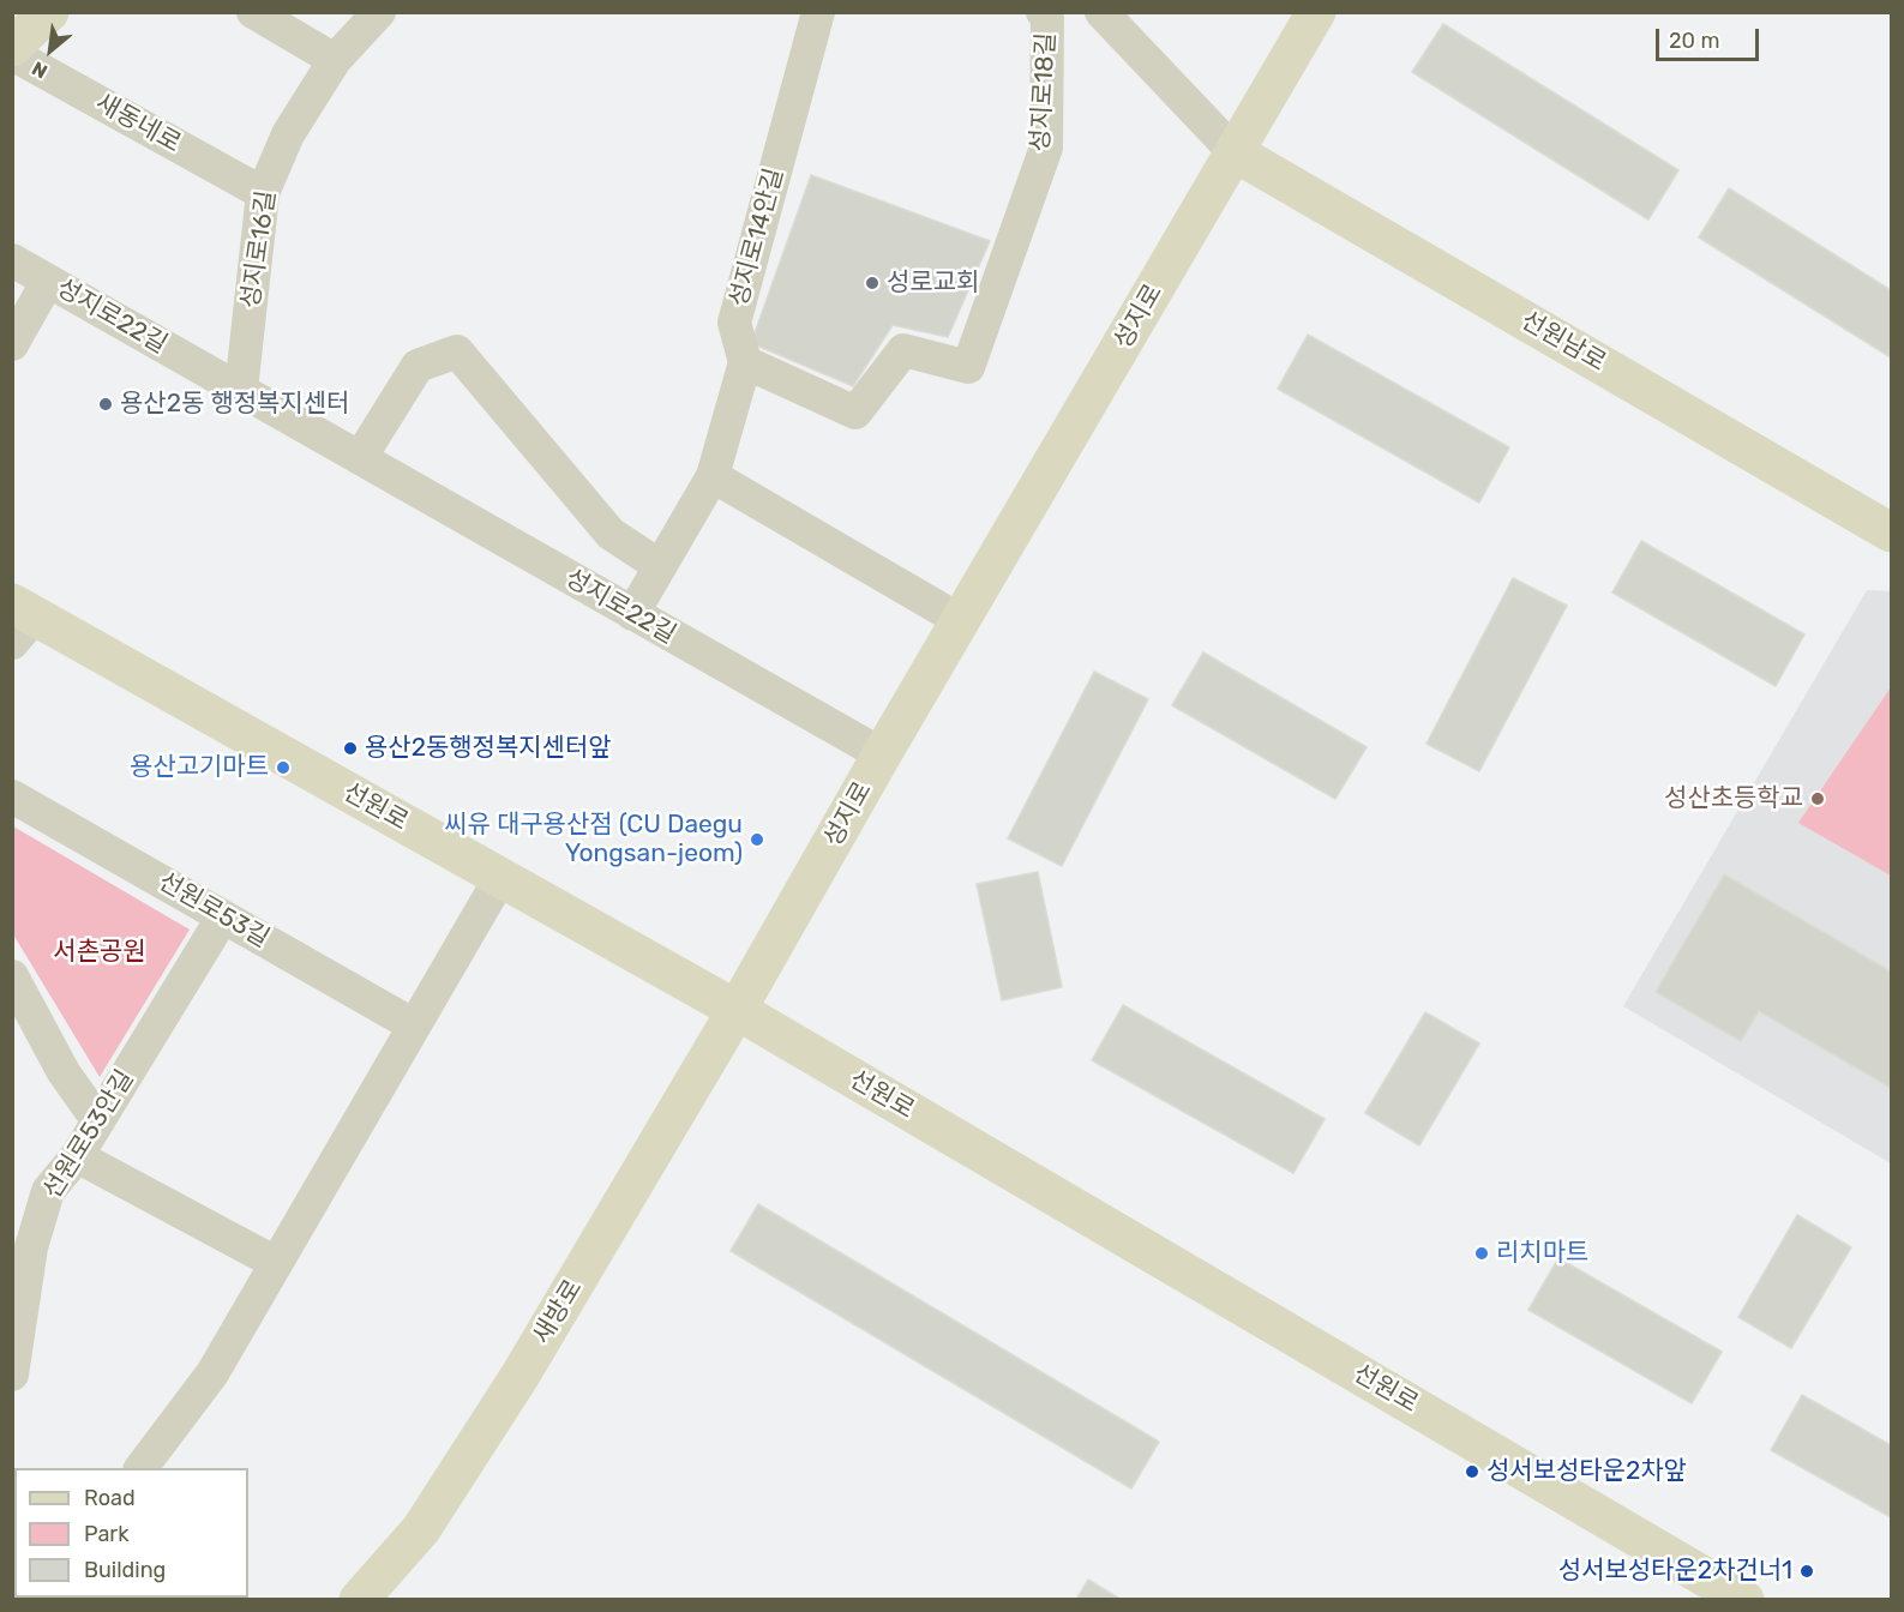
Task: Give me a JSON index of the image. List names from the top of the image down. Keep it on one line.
{"streets":{"main road":["성지로","선원남로","선원로","새방로"],"street":["성지로18길","새동네로","성지로14안길","성지로16길","성지로22길","선원로53길","선원로53안길"]},"crossings":[["성지로18길","성지로14안길"],["새동네로","성지로16길"],["성지로16길","성지로22길"],["성지로22길","성지로"],["성지로","선원남로"],["성지로","선원로"],["성지로","새방로"],["선원로","새방로"],["선원로53길","선원로53안길"]],"parks":["서촌공원"],"places":["성로교회","용산2동 행정복지센터","용산2동행정복지센터앞","용산고기마트","성산초등학교","씨유 대구용산점 (CU Daegu Yongsan-jeom)","리치마트","성서보성타운2차앞","성서보성타운2차건너1"],"legend":["Road","Park","Building"],"scale_bar":"20 m","north":"bottom left"}
